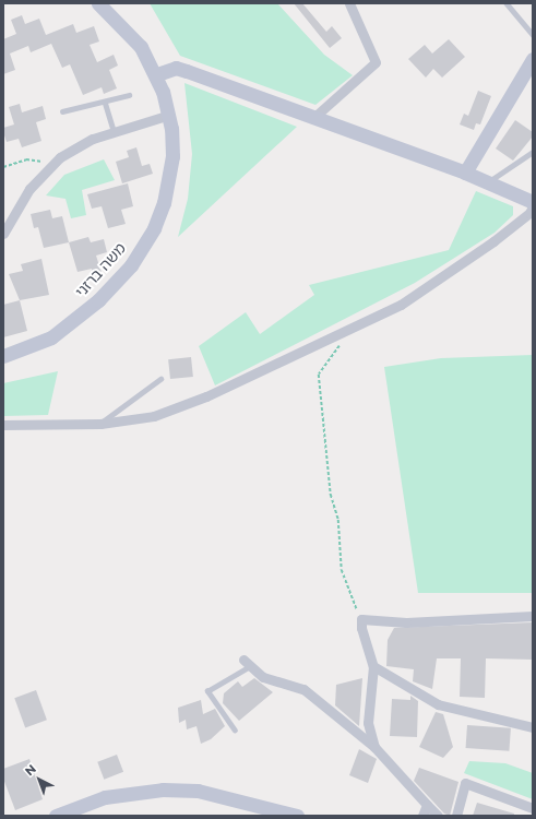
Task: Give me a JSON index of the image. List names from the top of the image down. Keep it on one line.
{"streets":{"street":["משה ברזני"]},"north":"top left"}
